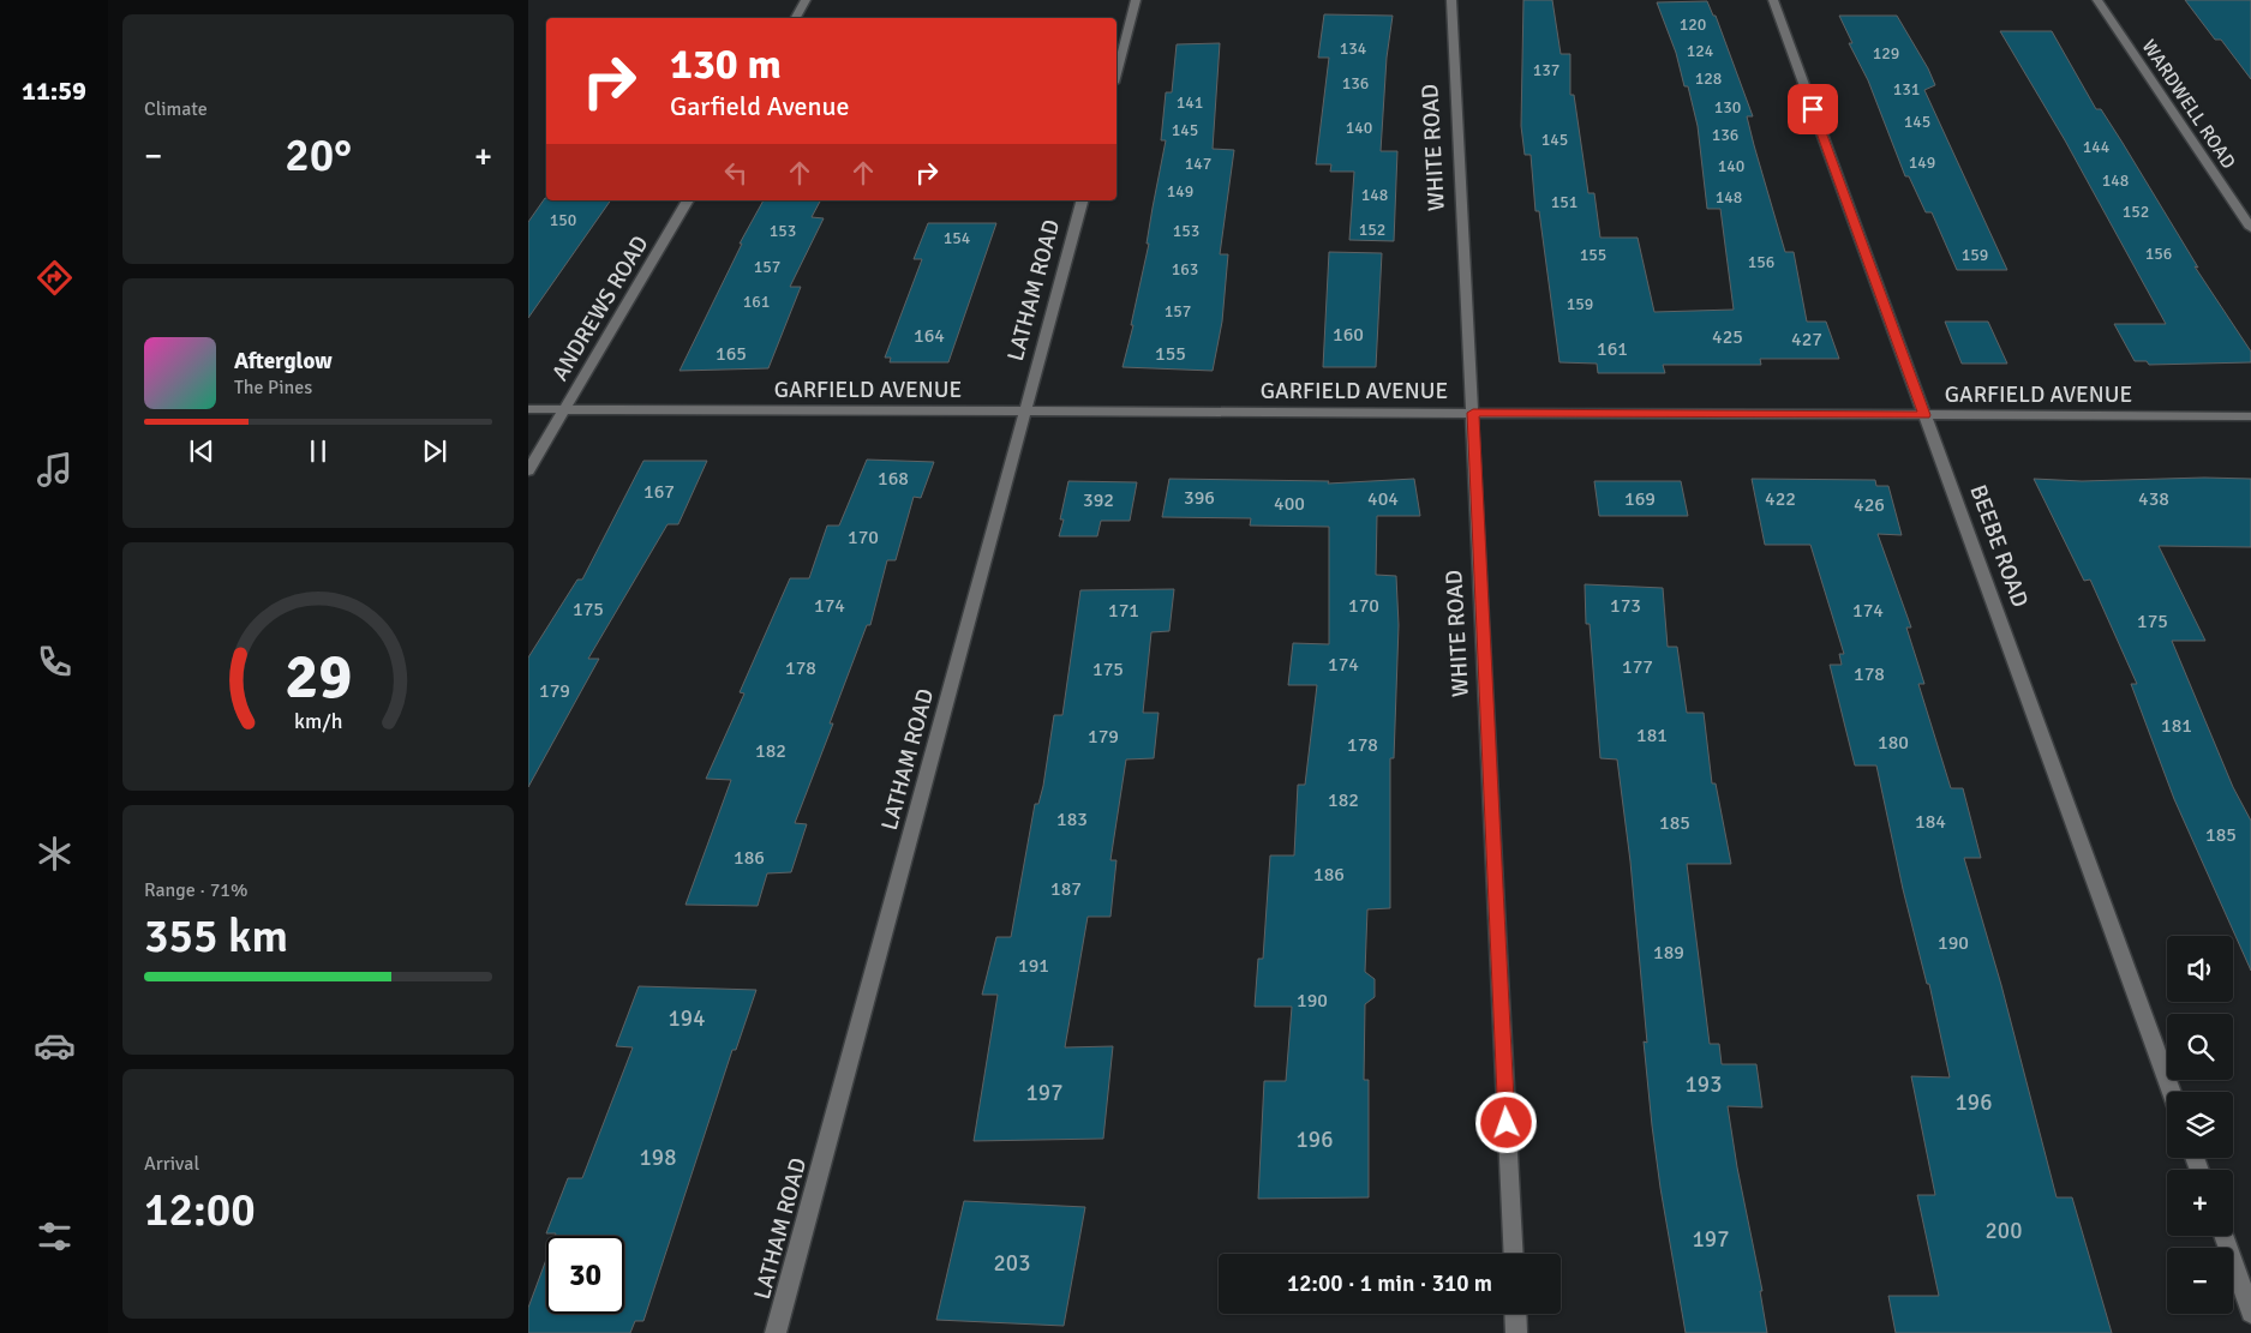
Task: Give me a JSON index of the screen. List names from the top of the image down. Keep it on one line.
{"streets":{"street":["WARDWELL ROAD","WHITE ROAD","LATHAM ROAD","ANDREWS ROAD","GARFIELD AVENUE","BEEBE ROAD"]},"crossings":[["WHITE ROAD","GARFIELD AVENUE"],["LATHAM ROAD","GARFIELD AVENUE"],["ANDREWS ROAD","GARFIELD AVENUE"],["GARFIELD AVENUE","BEEBE ROAD"]],"house_numbers":["120","134","124","129","137","128","136","131","141","130","145","140","145","136","145","144","149","147","140","148","149","148","148","151","152","150","152","153","153","154","156","155","159","156","157","163","161","159","157","160","164","425","427","161","165","155","168","167","396","404","169","422","438","392","400","426","170","174","170","173","175","171","174","175","174","177","178","175","178","179","181","181","179","180","178","182","182","183","184","185","185","186","186","187","190","189","191","190","194","193","197","196","196","198","200","197","203"],"page":{"tabs":"11:59","tile":["Climate",["Range · 71%","355 km"],["Arrival","12:00"]],"turn":["130 m","Garfield Avenue"],"heat":["−","20°","+"],"song":["Afterglow","The Pines"],"map_buttons":["+","−"],"limit":"30","trip":"12:00 · 1 min · 310 m","gauge":["29","km/h"]}}
